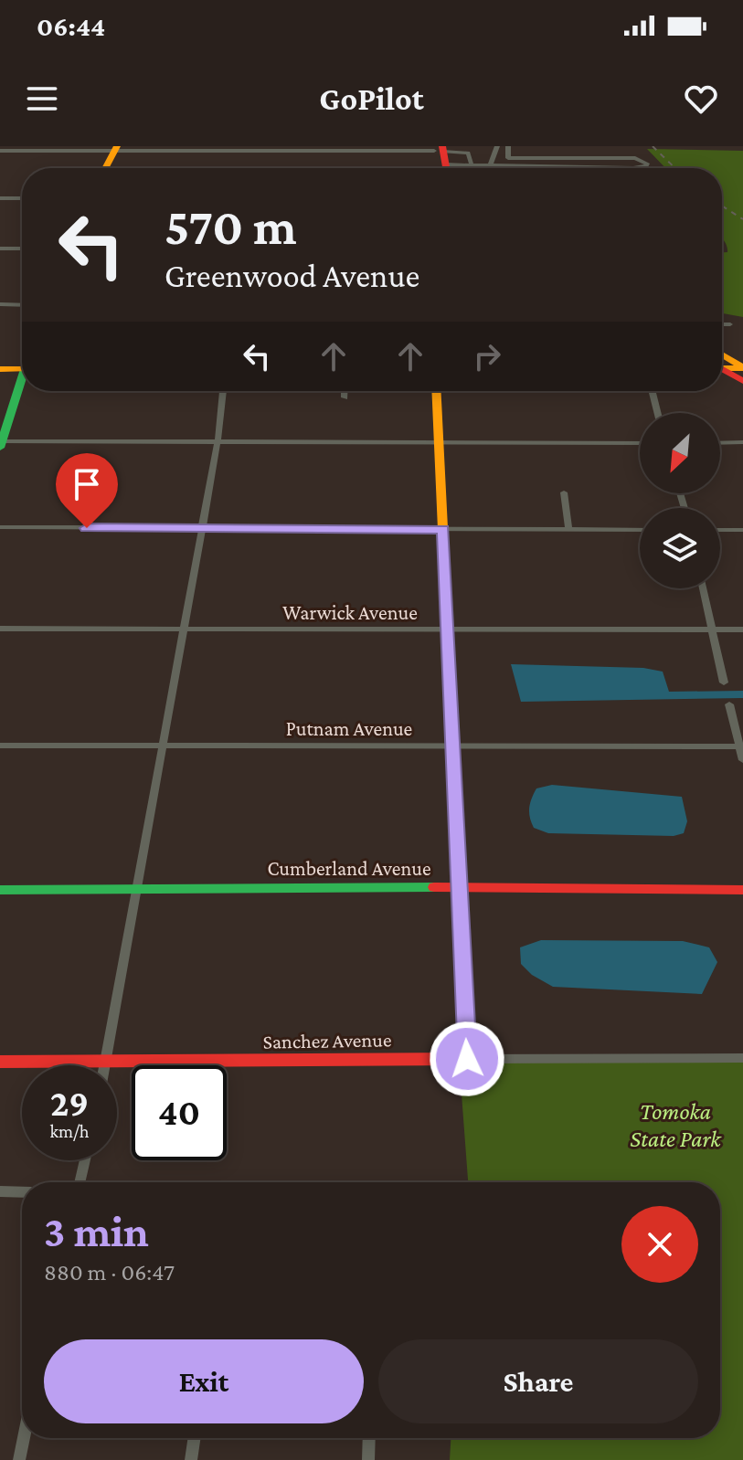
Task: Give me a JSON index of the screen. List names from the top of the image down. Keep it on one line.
{"streets":{"street":["Warwick Avenue","Putnam Avenue","Cumberland Avenue","Sanchez Avenue"]},"parks":["Tomoka State Park"],"north":"bottom left","page":{"status":"06:44","header":"GoPilot","turn":["570 m","Greenwood Avenue"],"speed":"29 km/h","limit":"40","heading":["3 min","880 m · 06:47"],"buttons":["Exit","Share"]}}
